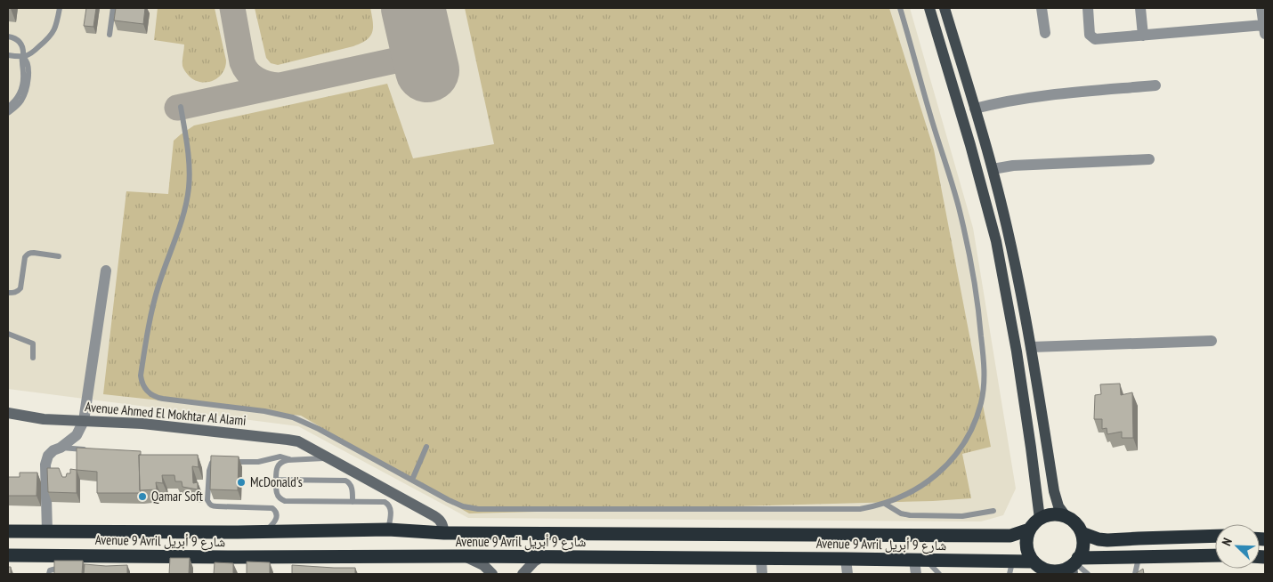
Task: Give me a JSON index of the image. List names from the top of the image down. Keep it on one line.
{"streets":{"highway":["Avenue 9 Avril شارع 9 أبريل"],"street":["Avenue Ahmed El Mokhtar Al Alami"]},"crossings":[["Avenue Ahmed El Mokhtar Al Alami","Avenue 9 Avril شارع 9 أبريل"]],"places":["McDonald's","Qamar Soft"],"north":"top left"}
